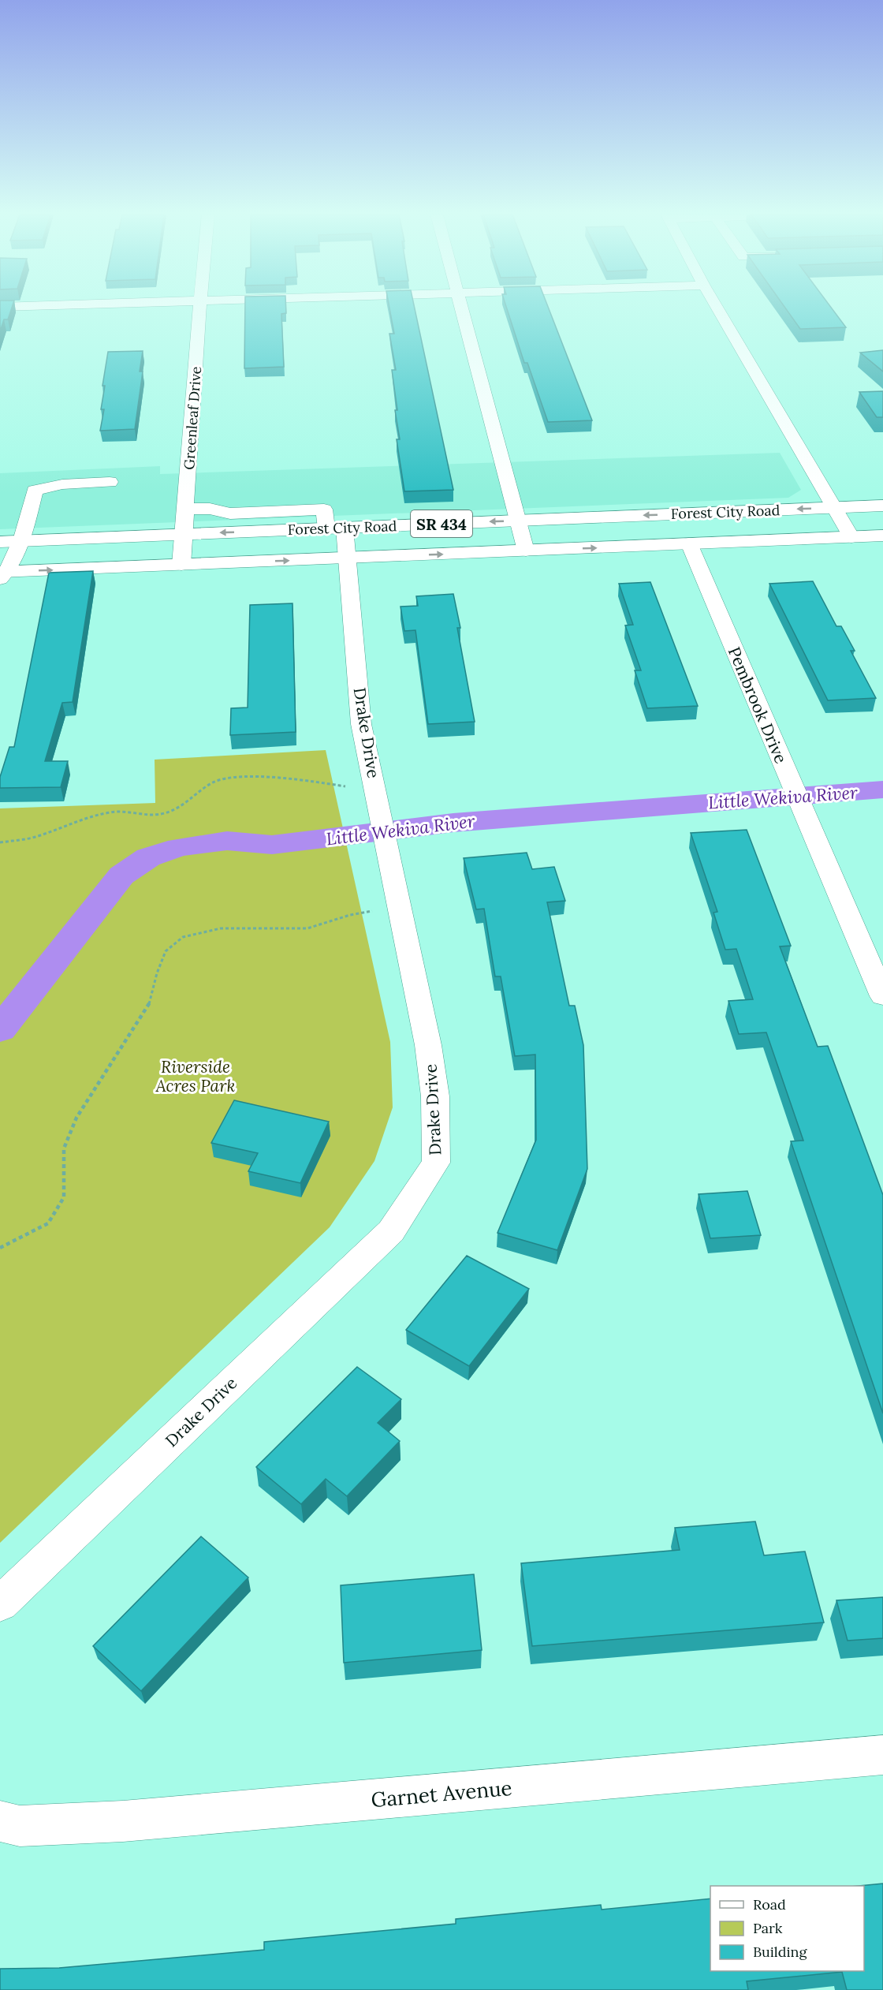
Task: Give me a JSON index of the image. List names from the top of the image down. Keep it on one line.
{"streets":{"street":["Greenleaf Drive","Forest City Road","SR 434","Pembrook Drive","Drake Drive","Garnet Avenue"]},"crossings":[["Greenleaf Drive","Forest City Road"],["Forest City Road","Pembrook Drive"],["Forest City Road","Drake Drive"]],"water":["Little Wekiva River"],"parks":["Riverside Acres Park"],"legend":["Road","Park","Building"]}
